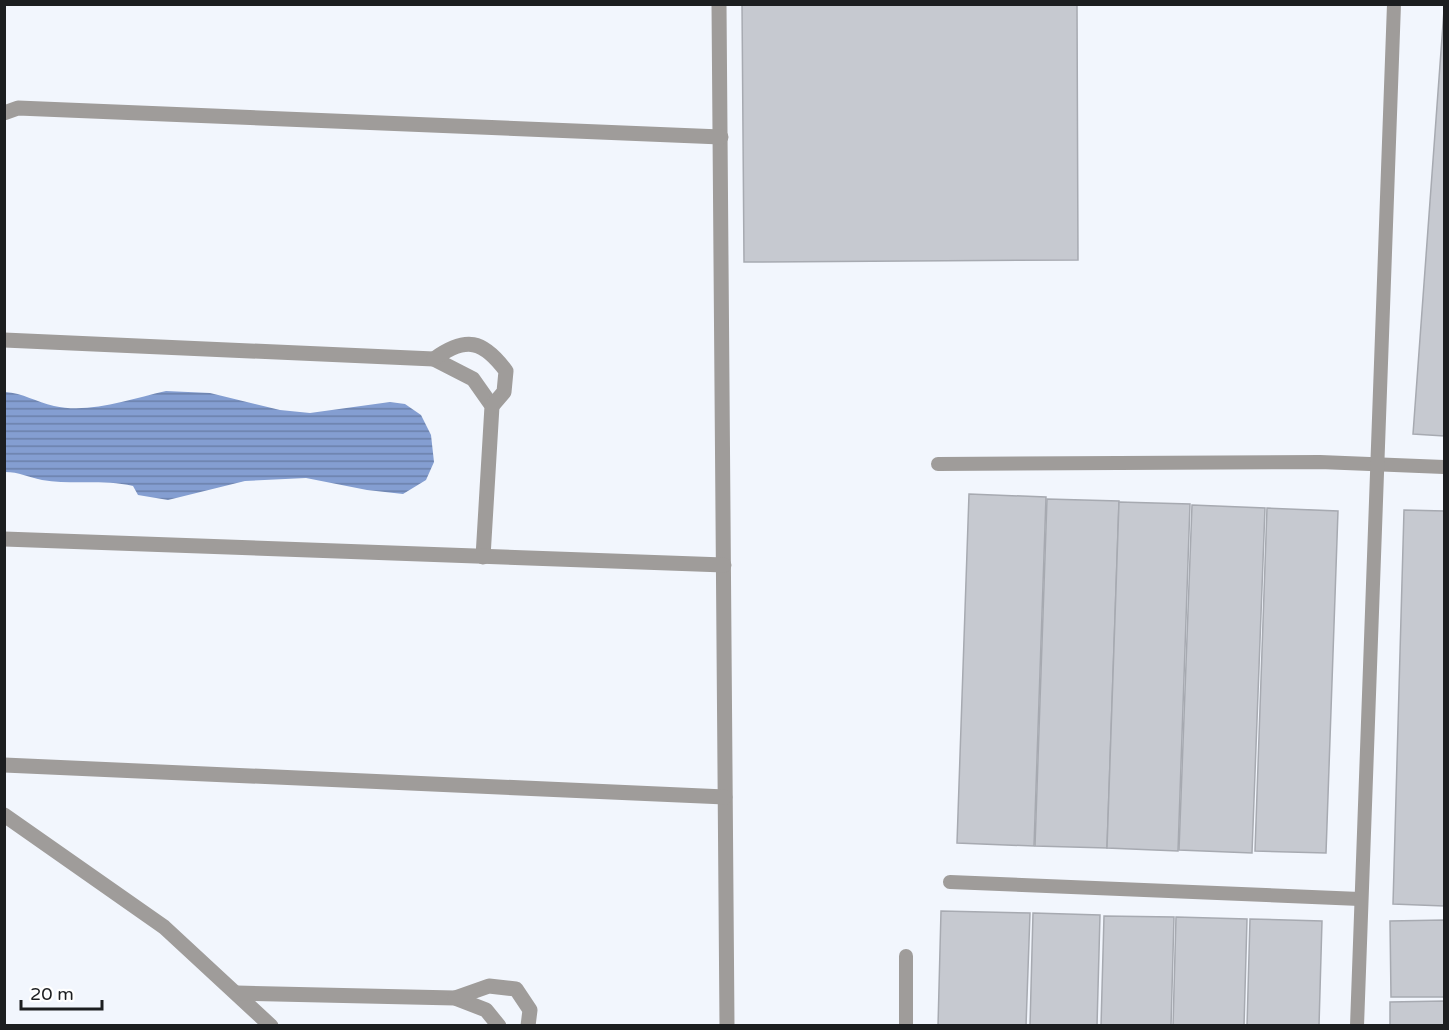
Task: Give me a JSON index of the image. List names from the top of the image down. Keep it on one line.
{"scale_bar":"20 m"}
